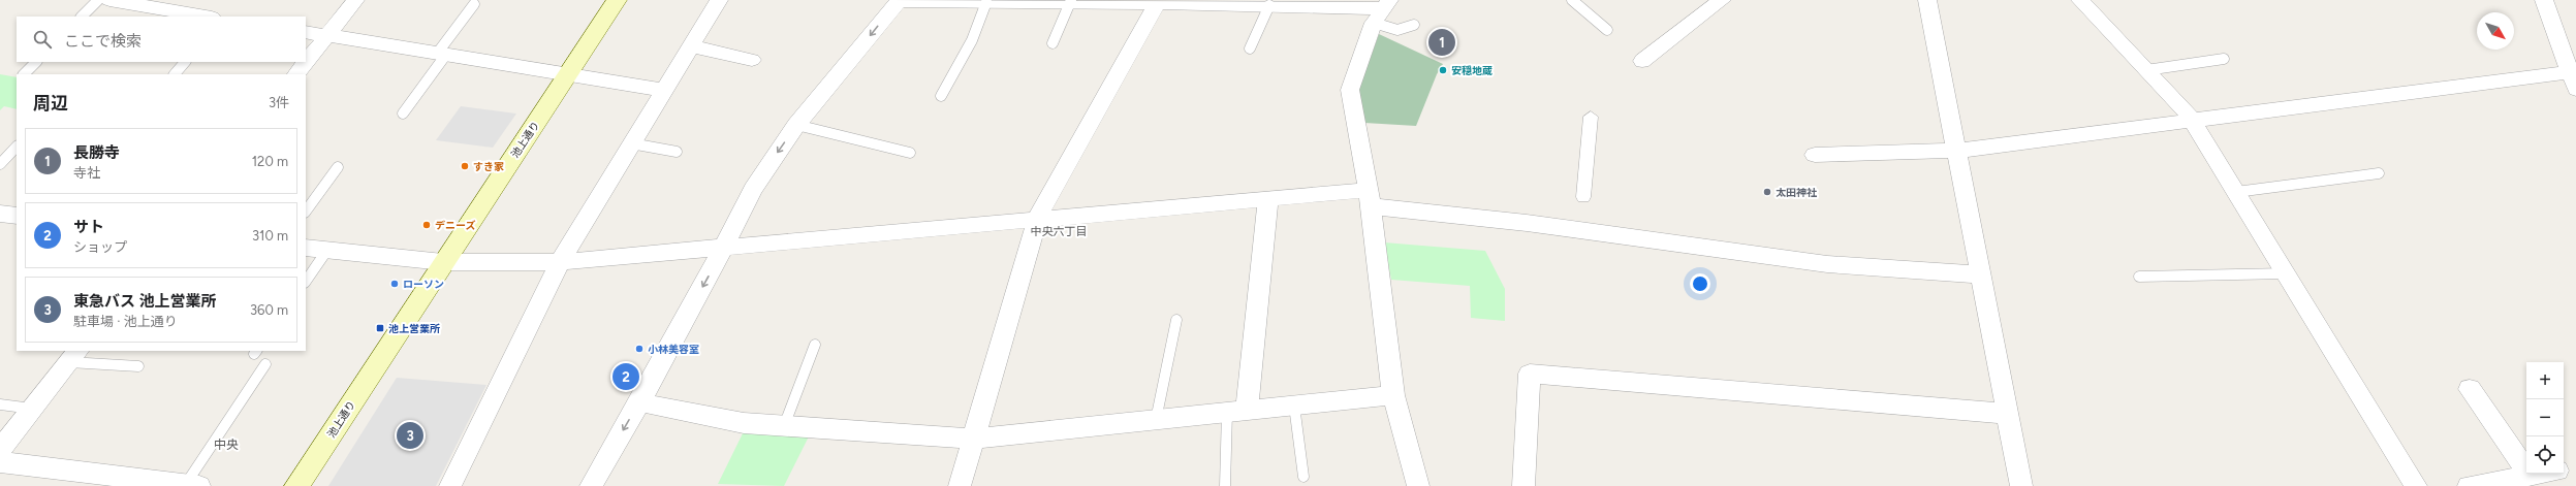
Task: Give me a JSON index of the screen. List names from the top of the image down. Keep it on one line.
{"streets":{"main road":["池上通り"]},"districts":["中央六丁目","中央"],"places":{"other":["安穏地蔵","すき家","太田神社","デニーズ","ローソン","小林美容室"],"transit":["池上営業所"]},"north":"bottom right","page":{"search":"ここで検索","pins":["1","2","3"],"heading":["周辺","3件"],"list":[{"mark":"1","name":"長勝寺","note":"寺社","value":"120 m"},{"mark":"2","name":"サト","note":"ショップ","value":"310 m"},{"mark":"3","name":"東急バス 池上営業所","note":"駐車場 · 池上通り","value":"360 m"}],"map_buttons":["+","−"]}}
